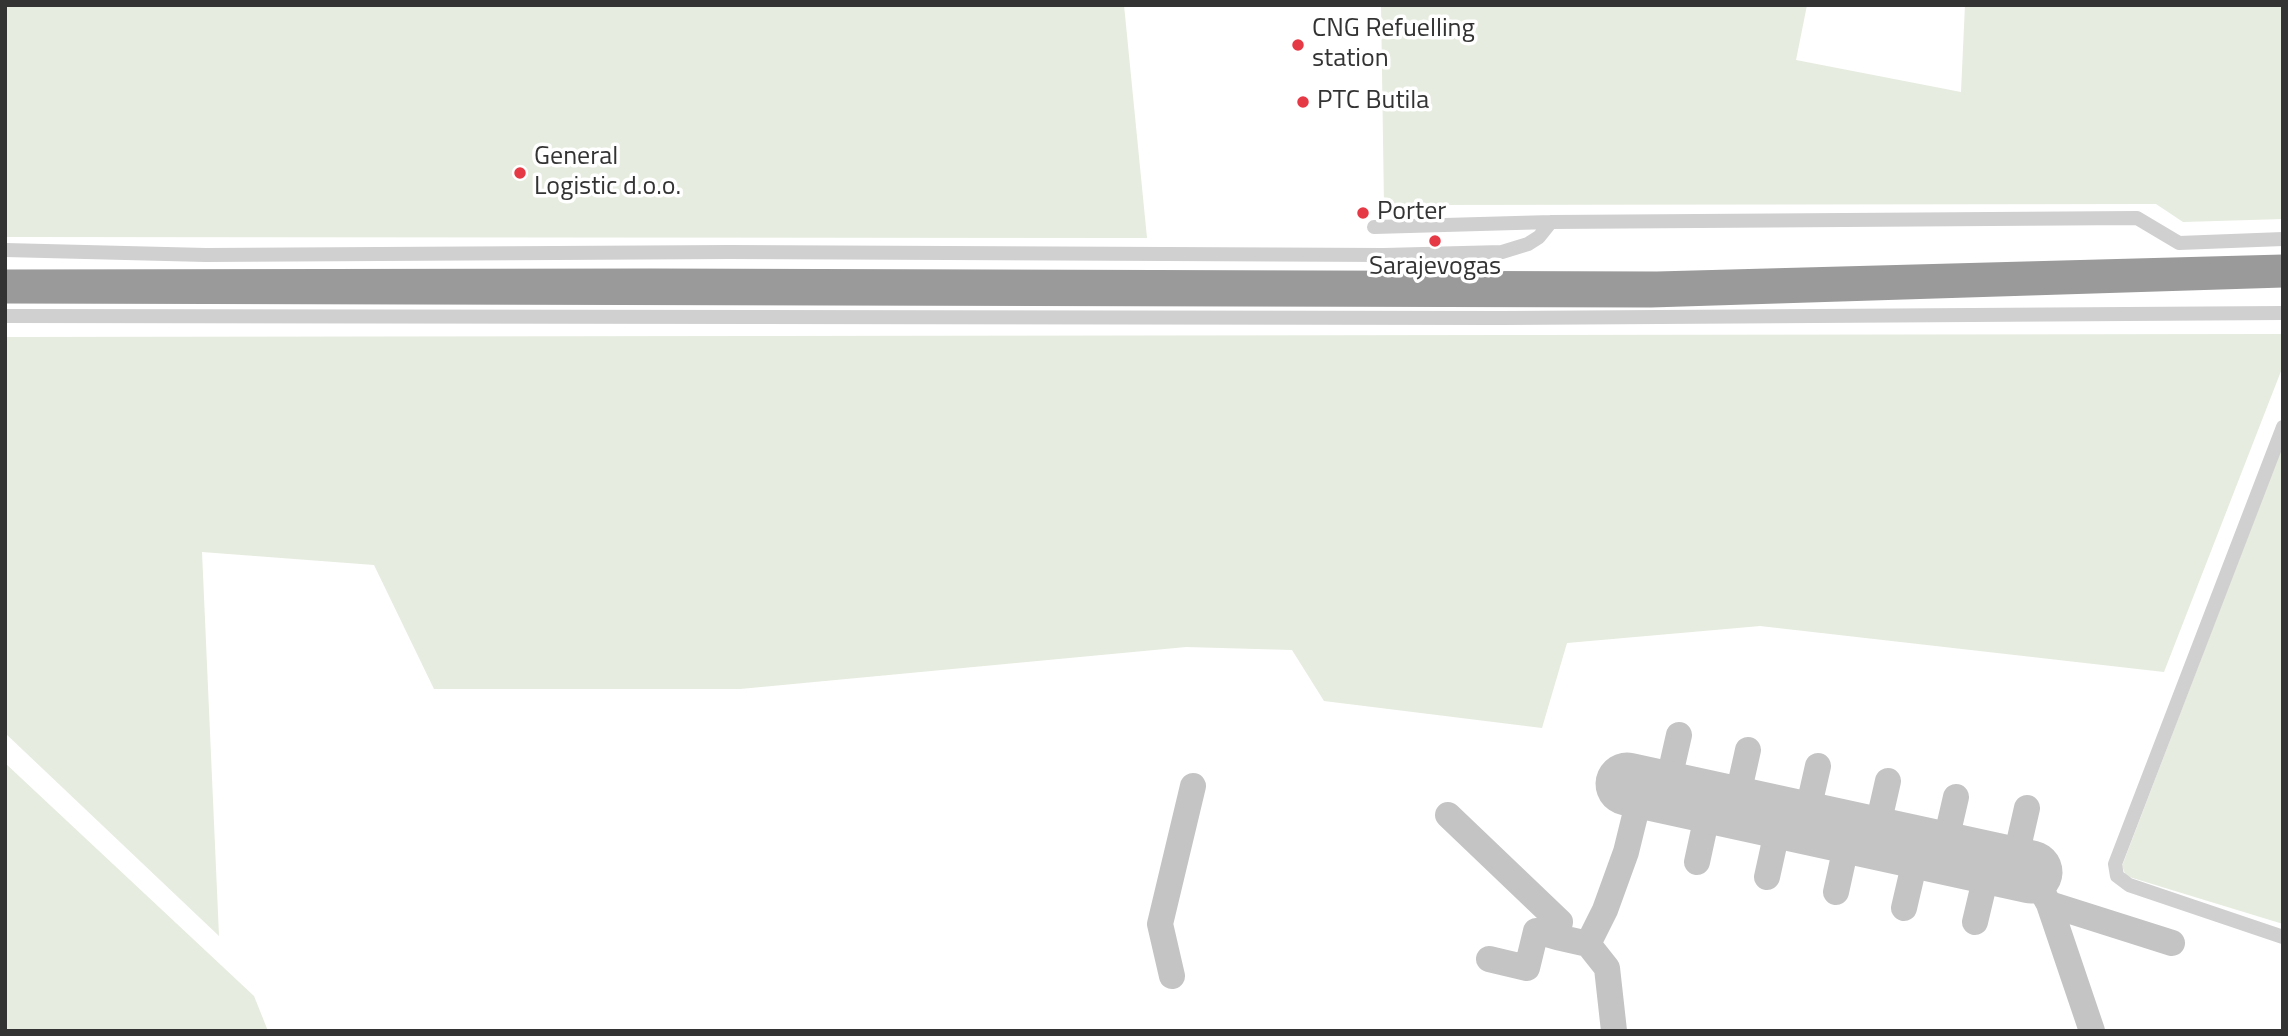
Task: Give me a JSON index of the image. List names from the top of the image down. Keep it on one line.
{"places":["CNG Refuelling station","PTC Butila","General Logistic d.o.o.","Porter","Sarajevogas"]}
